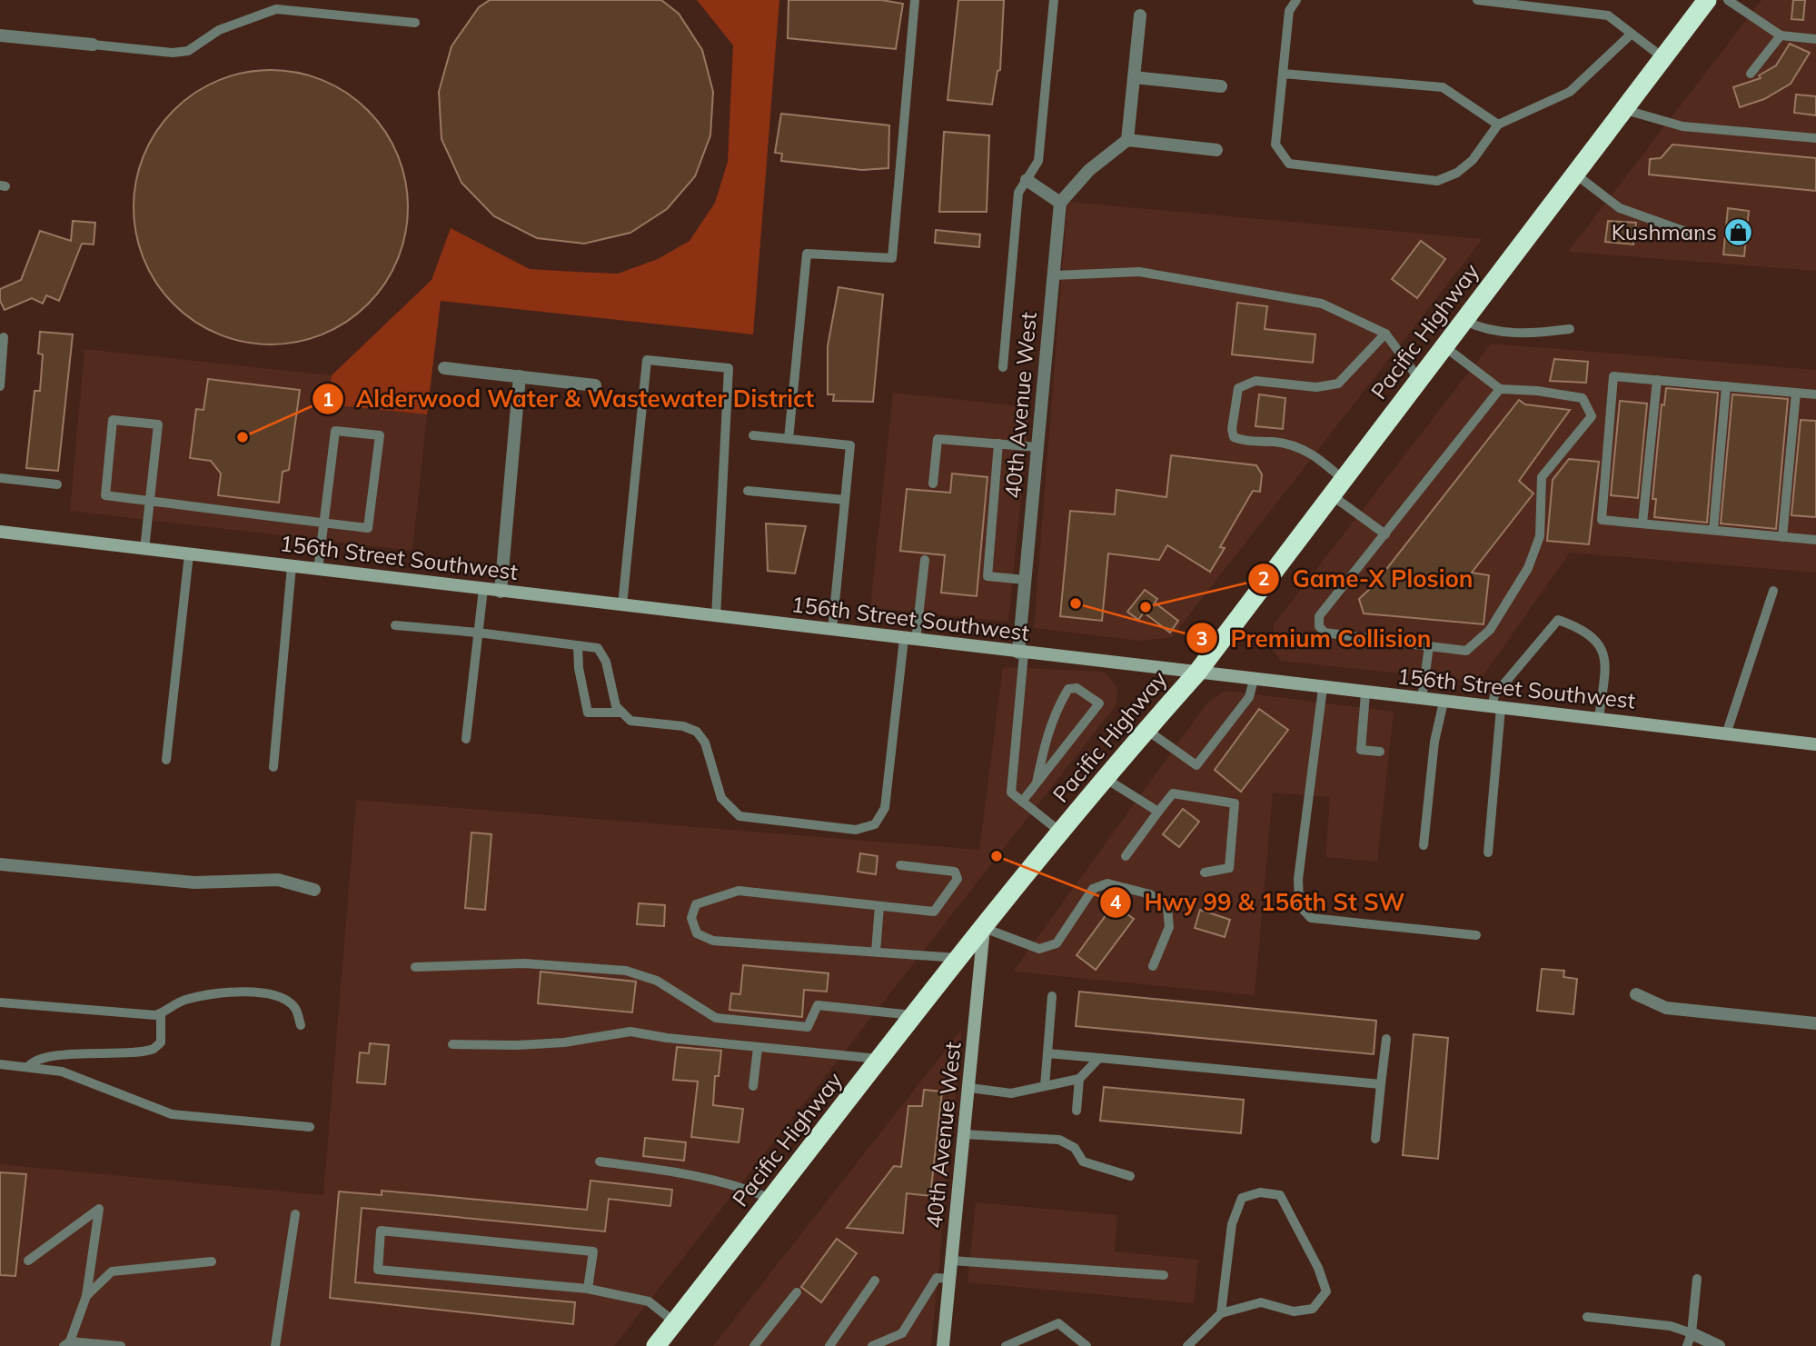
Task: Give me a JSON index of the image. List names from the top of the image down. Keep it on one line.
{"streets":{"highway":["Pacific Highway"],"street":["40th Avenue West","156th Street Southwest"]},"crossings":[["Pacific Highway","40th Avenue West"],["Pacific Highway","156th Street Southwest"],["40th Avenue West","156th Street Southwest"]],"places":{"shop":["Kushmans"],"other":["Alderwood Water & Wastewater District","Premium Collision","Game-X Plosion","Hwy 99 & 156th St SW"]}}
